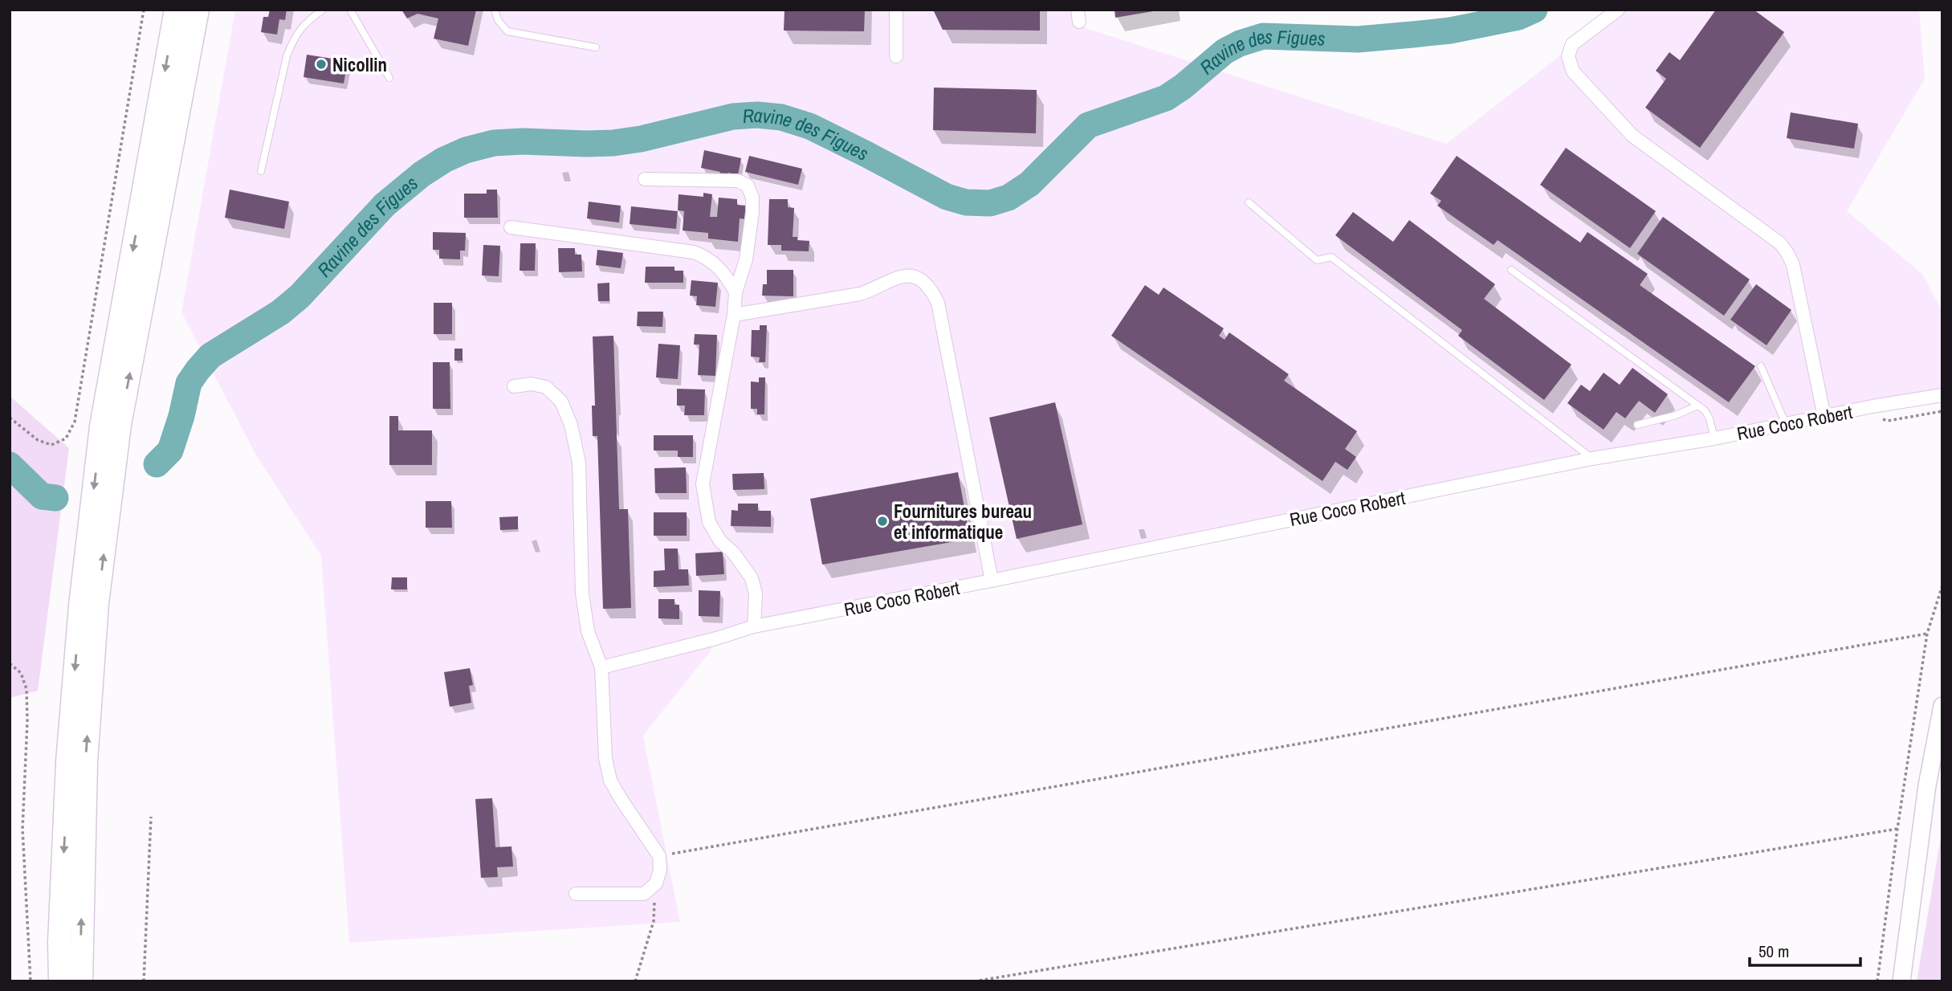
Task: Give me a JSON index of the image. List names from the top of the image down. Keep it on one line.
{"streets":{"street":["Rue Coco Robert"]},"water":["Ravine des Figues"],"places":["Nicollin","Fournitures bureau et informatique"],"scale_bar":"50 m"}
